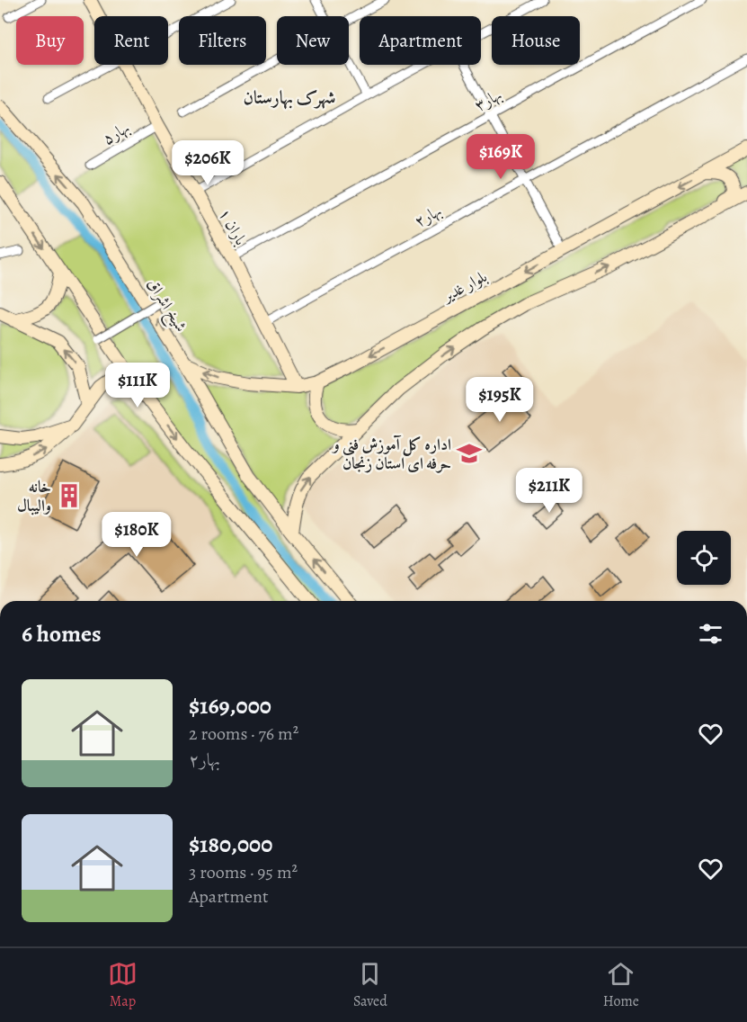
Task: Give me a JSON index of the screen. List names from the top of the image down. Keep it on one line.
{"streets":{"main road":["باران ۱","بلوار غدیر","شیخ اشراق"],"street":["بهار۳","بهار۵","بهار۲"]},"crossings":[["بهار۳","باران ۱"],["بهار۵","باران ۱"],["بهار۲","باران ۱"],["باران ۱","بلوار غدیر"],["بلوار غدیر","شیخ اشراق"]],"districts":["شهرک بهارستان"],"places":{"school or university":["اداره کل آموزش فنی و حرفه ای استان زنجان"],"building":["خانه والیبال"]},"page":{"chip":["Buy","Rent","Filters","New","Apartment","House"],"price":["$169K","$206K","$111K","$195K","$211K","$180K"],"heading":"6 homes","list":[{"name":"$169,000","note":"2 rooms · 76 m² · بهار۲"},{"name":"$180,000","note":"3 rooms · 95 m² · Apartment"}],"tabs":["Map","Saved","Home"]}}
